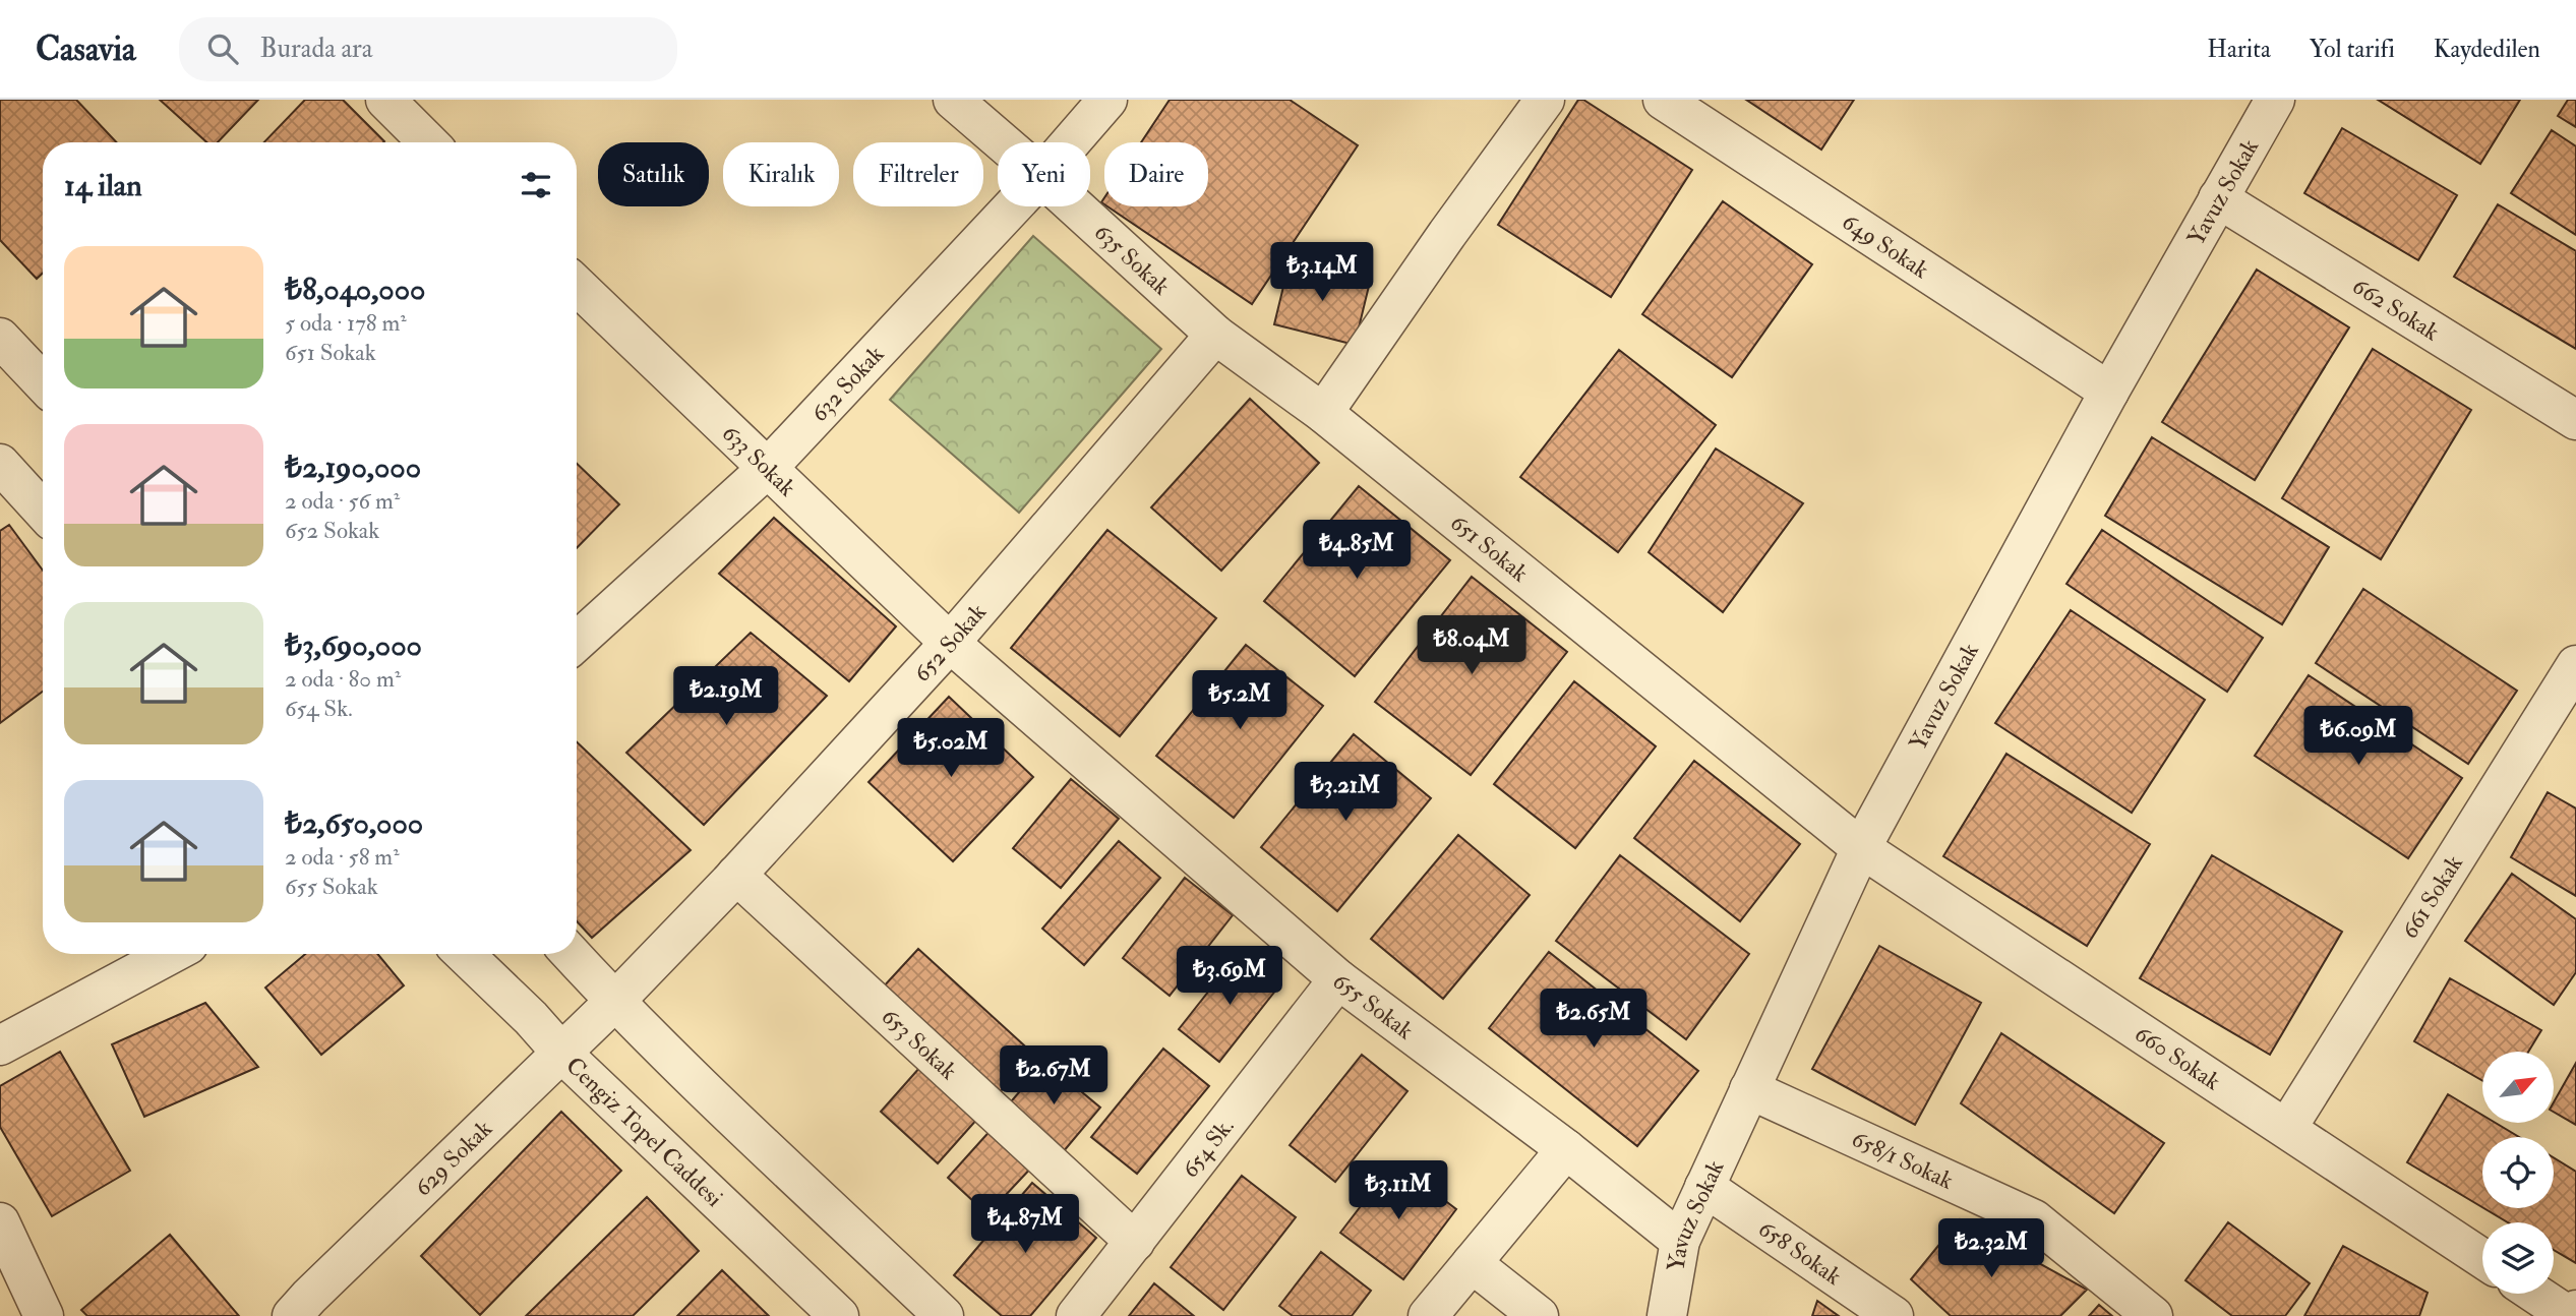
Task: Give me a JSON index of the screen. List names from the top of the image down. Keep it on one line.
{"streets":{"street":["Yavuz Sokak","649 Sokak","635 Sokak","662 Sokak","632 Sokak","633 Sokak","651 Sokak","652 Sokak","661 Sokak","655 Sokak","653 Sokak","660 Sokak","Cengiz Topel Caddesi","654 Sk.","629 Sokak","658/1 Sokak","658 Sokak"]},"crossings":[["Yavuz Sokak","649 Sokak"],["Yavuz Sokak","662 Sokak"],["Yavuz Sokak","651 Sokak"],["Yavuz Sokak","655 Sokak"],["Yavuz Sokak","660 Sokak"],["Yavuz Sokak","658/1 Sokak"],["Yavuz Sokak","658 Sokak"],["635 Sokak","651 Sokak"],["635 Sokak","652 Sokak"],["632 Sokak","633 Sokak"],["633 Sokak","652 Sokak"],["633 Sokak","655 Sokak"],["651 Sokak","652 Sokak"],["651 Sokak","660 Sokak"],["652 Sokak","655 Sokak"],["652 Sokak","653 Sokak"],["652 Sokak","629 Sokak"],["661 Sokak","660 Sokak"],["655 Sokak","654 Sk."],["653 Sokak","654 Sk."],["Cengiz Topel Caddesi","629 Sokak"]],"north":"top right","page":{"header":"Casavia","search":"Burada ara","nav":["Harita","Yol tarifi","Kaydedilen"],"chip":["Satılık","Kiralık","Filtreler","Yeni","Daire"],"heading":"14 ilan","list":[{"name":"₺8,040,000","note":"5 oda · 178 m² · 651 Sokak"},{"name":"₺2,190,000","note":"2 oda · 56 m² · 652 Sokak"},{"name":"₺3,690,000","note":"2 oda · 80 m² · 654 Sk."},{"name":"₺2,650,000","note":"2 oda · 58 m² · 655 Sokak"}],"price":["₺3.14M","₺4.85M","₺8.04M","₺2.19M","₺5.2M","₺6.09M","₺5.02M","₺3.21M","₺3.69M","₺2.65M","₺2.67M","₺3.11M","₺4.87M","₺2.32M"]}}
